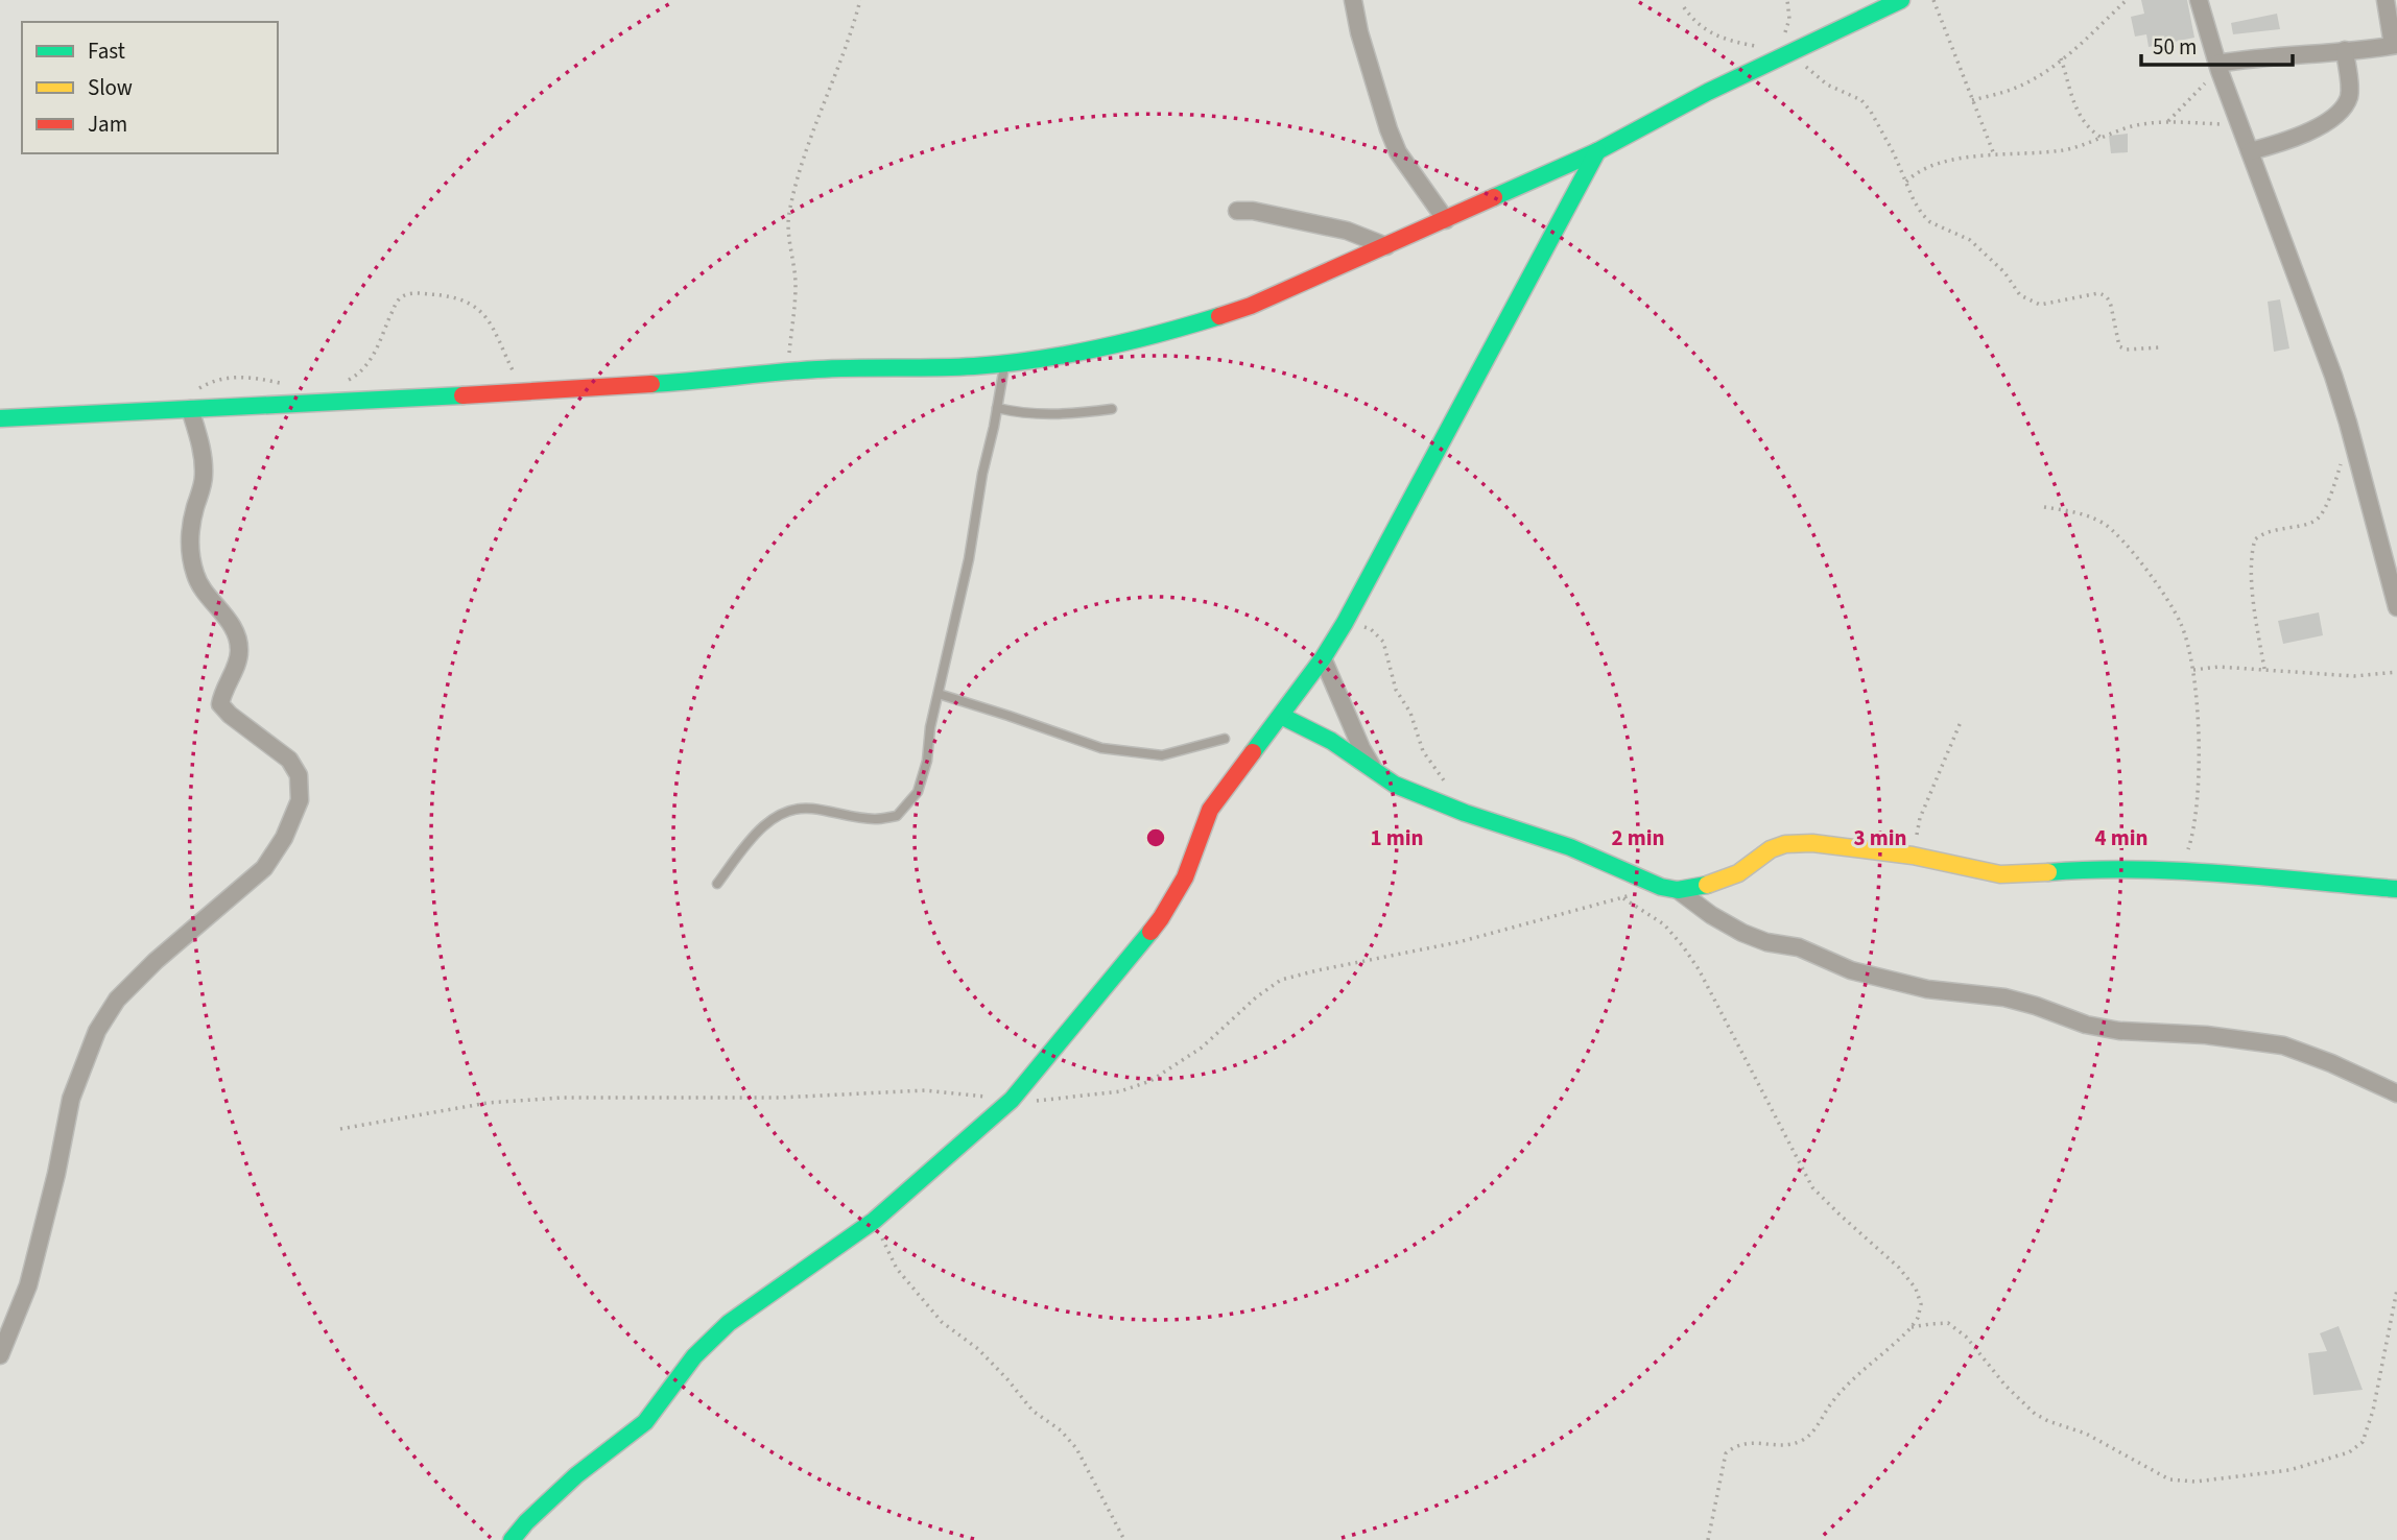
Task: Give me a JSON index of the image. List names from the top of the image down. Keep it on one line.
{"legend":["Fast","Slow","Jam"],"scale_bar":"50 m","rings":["1 min","2 min","3 min","4 min"]}
